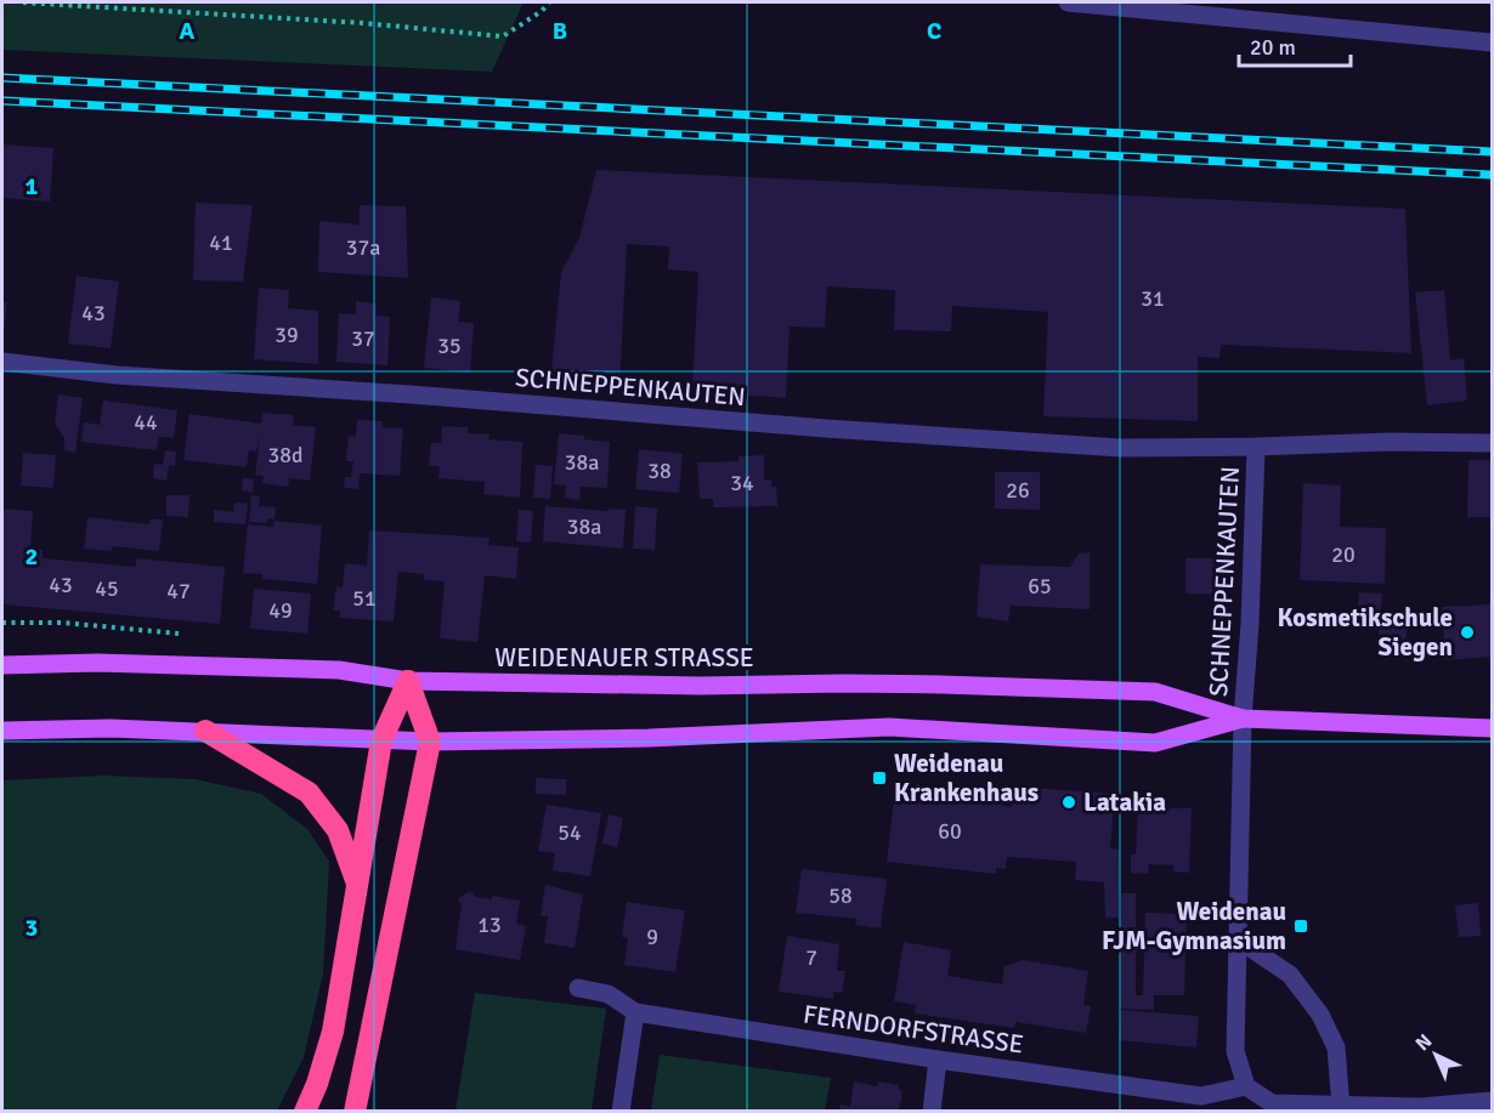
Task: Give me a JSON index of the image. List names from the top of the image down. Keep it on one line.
{"streets":{"main road":["WEIDENAUER STRASSE"],"street":["SCHNEPPENKAUTEN","FERNDORFSTRASSE"]},"crossings":[["SCHNEPPENKAUTEN","WEIDENAUER STRASSE"]],"places":{"other":["Kosmetikschule Siegen","Latakia"],"transit":["Weidenau Krankenhaus","Weidenau FJM-Gymnasium"]},"house_numbers":["41","37a","31","43","39","37","35","44","38d","38a","38","34","26","38a","20","43","65","45","47","51","49","60","54","58","13","9","7"],"scale_bar":"20 m","north":"top left","grid":{"columns":["A","B","C"],"rows":["1","2","3"]}}
